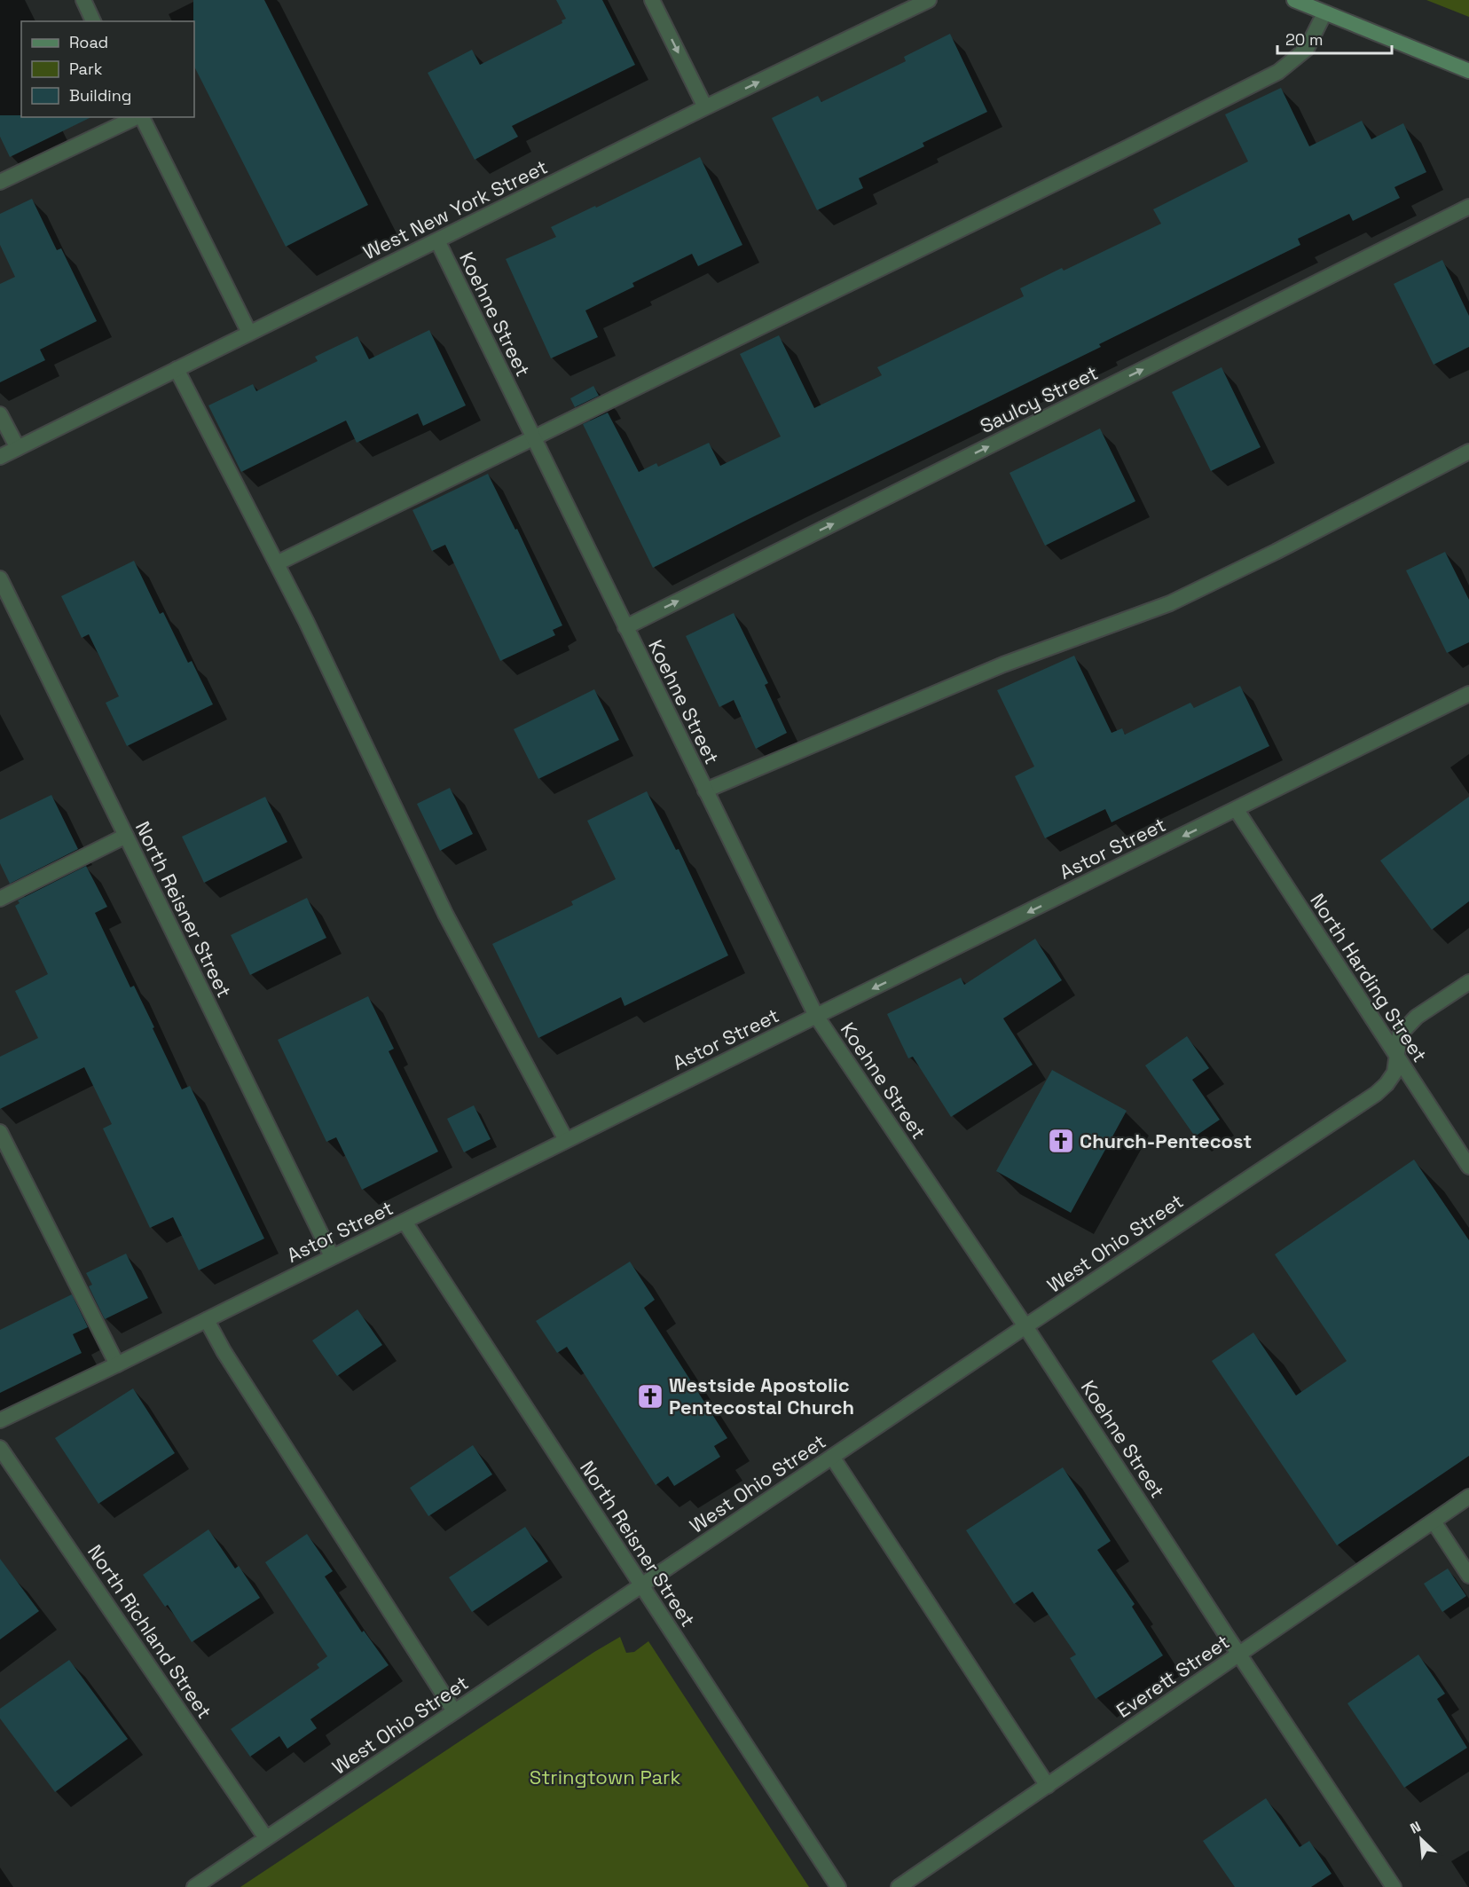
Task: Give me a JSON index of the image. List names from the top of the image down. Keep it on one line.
{"streets":{"street":["West New York Street","Koehne Street","Saulcy Street","Astor Street","North Reisner Street","North Harding Street","West Ohio Street","North Richland Street","Everett Street"]},"crossings":[["West New York Street","Koehne Street"],["Koehne Street","Saulcy Street"],["Koehne Street","Astor Street"],["Koehne Street","West Ohio Street"],["Koehne Street","Everett Street"],["Astor Street","North Reisner Street"],["Astor Street","North Harding Street"],["North Reisner Street","West Ohio Street"],["North Harding Street","West Ohio Street"],["West Ohio Street","North Richland Street"]],"one_way":["Saulcy Street"],"parks":["Stringtown Park"],"places":{"church":["Church-Pentecost","Westside Apostolic Pentecostal Church"]},"legend":["Road","Park","Building"],"scale_bar":"20 m","north":"top left"}
